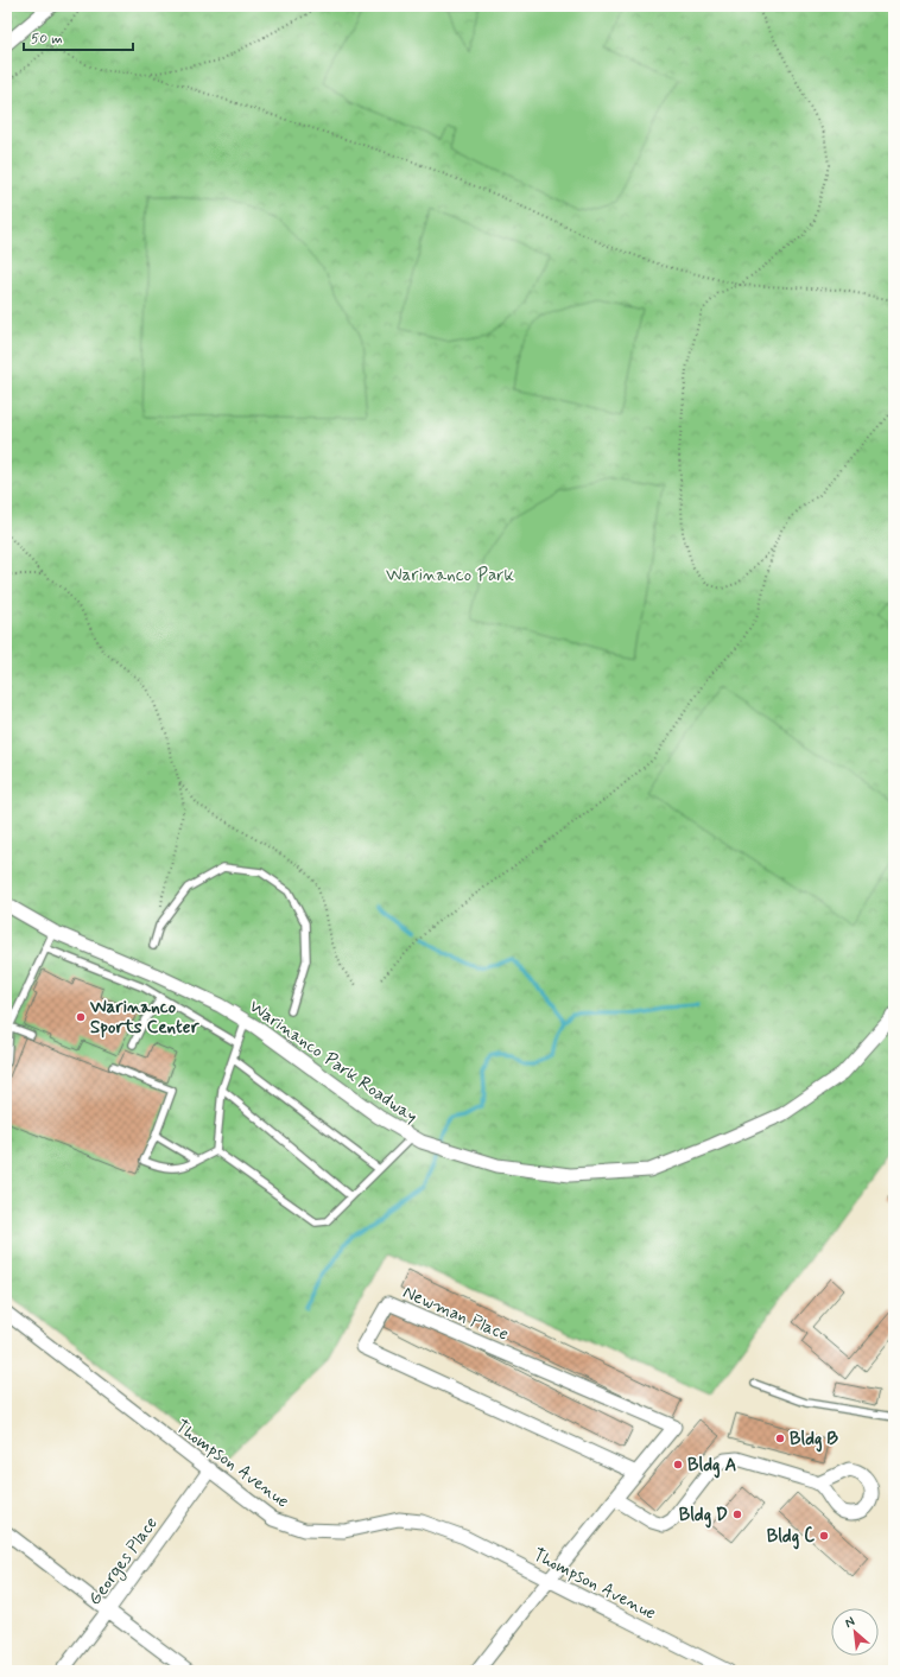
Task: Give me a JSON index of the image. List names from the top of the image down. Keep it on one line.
{"streets":{"street":["Warinanco Park Roadway","Newman Place","Thompson Avenue","Georges Place"]},"crossings":[["Newman Place","Thompson Avenue"],["Thompson Avenue","Georges Place"]],"parks":["Warinanco Park"],"places":["Warinanco Sports Center","Bldg B","Bldg A","Bldg D","Bldg C"],"scale_bar":"50 m","north":"top left"}
